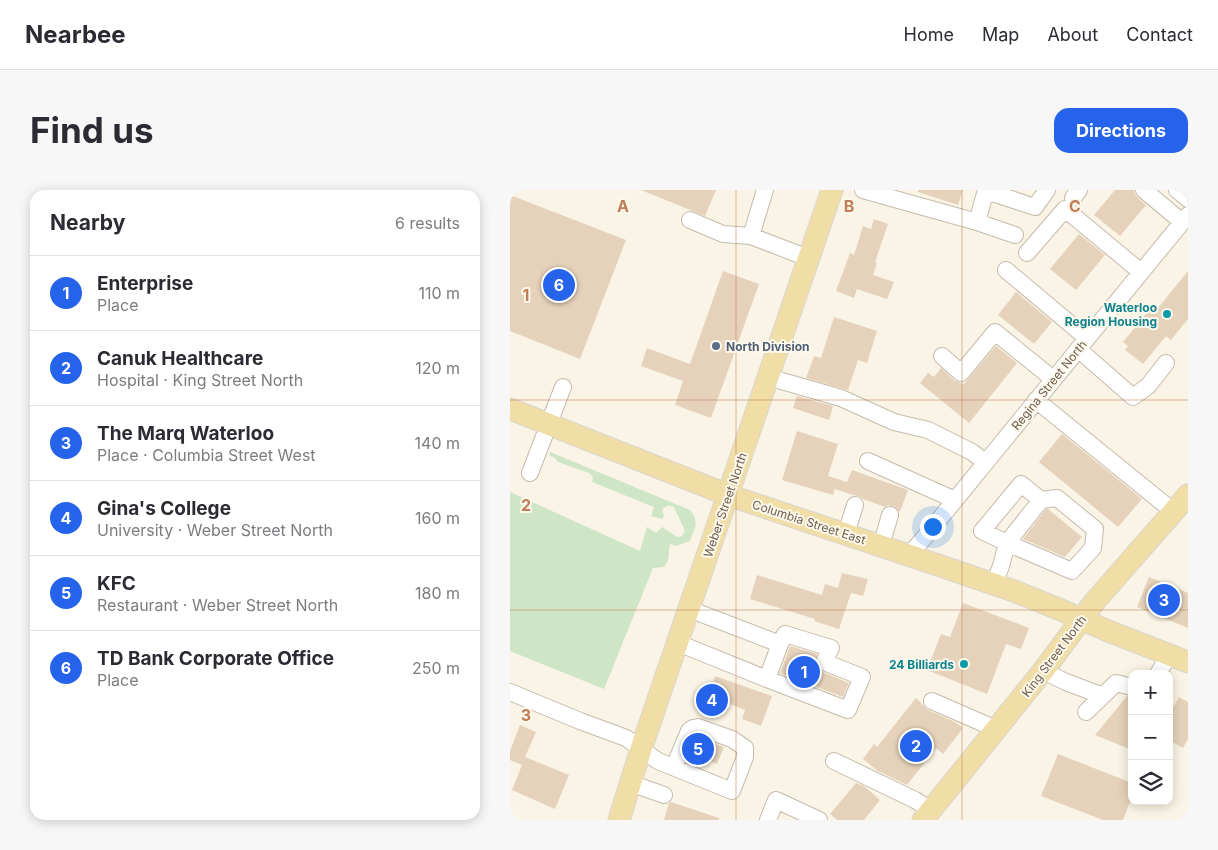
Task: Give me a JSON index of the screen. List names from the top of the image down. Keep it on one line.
{"streets":{"main road":["Weber Street North","Columbia Street East","King Street North"],"street":["Regina Street North"]},"crossings":[["Regina Street North","Columbia Street East"],["Weber Street North","Columbia Street East"],["Columbia Street East","King Street North"]],"places":["Waterloo Region Housing","North Division","24 Billiards"],"page":{"header":"Nearbee","nav":["Home","Map","About","Contact"],"buttons":"Directions","title":"Find us","heading":["Nearby","6 results"],"list":[{"mark":"1","name":"Enterprise","note":"Place","value":"110 m"},{"mark":"2","name":"Canuk Healthcare","note":"Hospital · King Street North","value":"120 m"},{"mark":"3","name":"The Marq Waterloo","note":"Place · Columbia Street West","value":"140 m"},{"mark":"4","name":"Gina's College","note":"University · Weber Street North","value":"160 m"},{"mark":"5","name":"KFC","note":"Restaurant · Weber Street North","value":"180 m"},{"mark":"6","name":"TD Bank Corporate Office","note":"Place","value":"250 m"}],"pins":["6","3","1","4","2","5"],"map_buttons":["+","−"]},"grid":{"columns":["A","B","C"],"rows":["1","2","3"]}}
